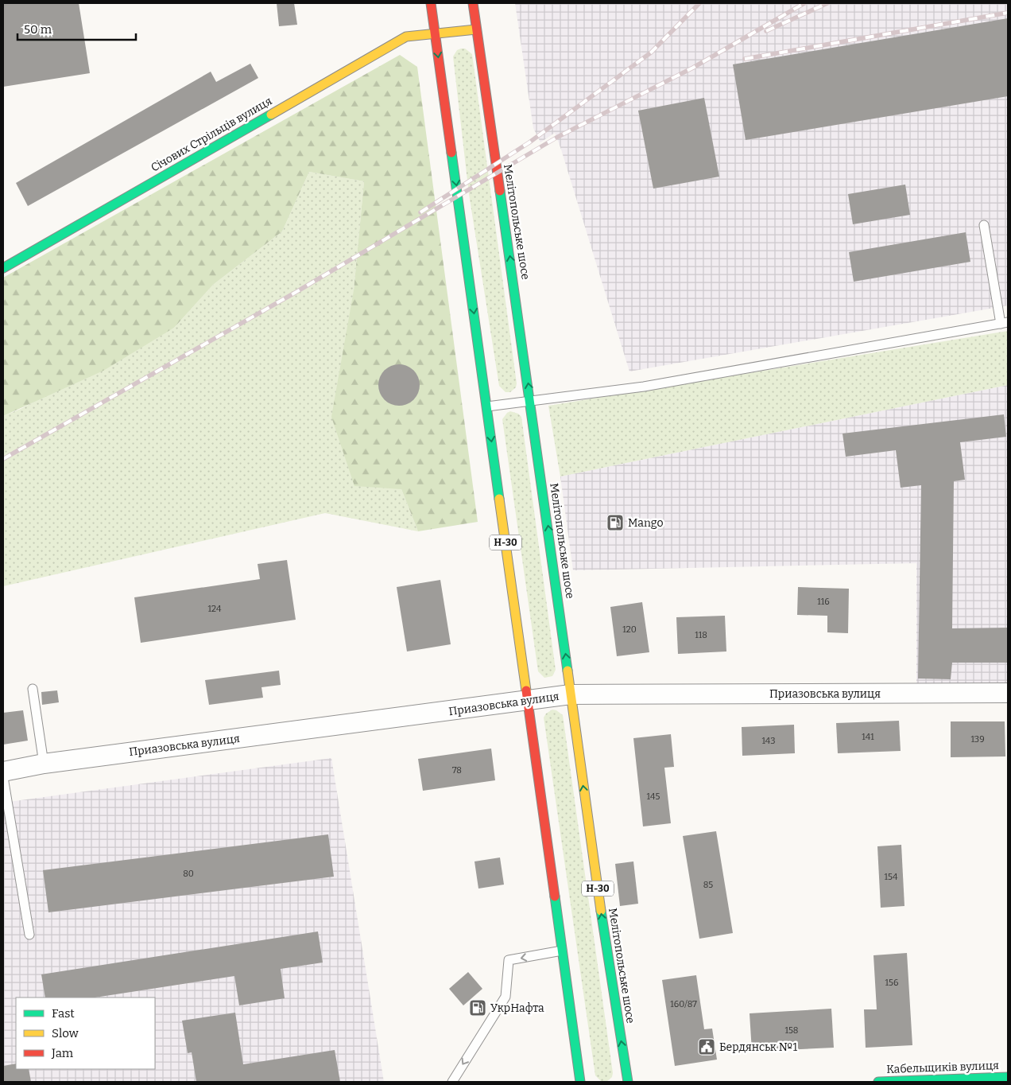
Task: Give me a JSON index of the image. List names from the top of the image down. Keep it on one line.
{"streets":{"main road":["Січових Стрільців вулиця","Мелітопольське шосе","Н-30","Кабельщиків вулиця"],"street":["Приазовська вулиця"]},"crossings":[["Січових Стрільців вулиця","Мелітопольське шосе"],["Січових Стрільців вулиця","Н-30"],["Мелітопольське шосе","Приазовська вулиця"],["Н-30","Приазовська вулиця"]],"places":{"fuel station":["Mango","УкрНафта"],"public building":["Бердянськ №1"]},"house_numbers":["116","124","120","118","141","139","143","78","145","80","154","85","156","160/87","158"],"legend":["Fast","Slow","Jam"],"scale_bar":"50 m"}
